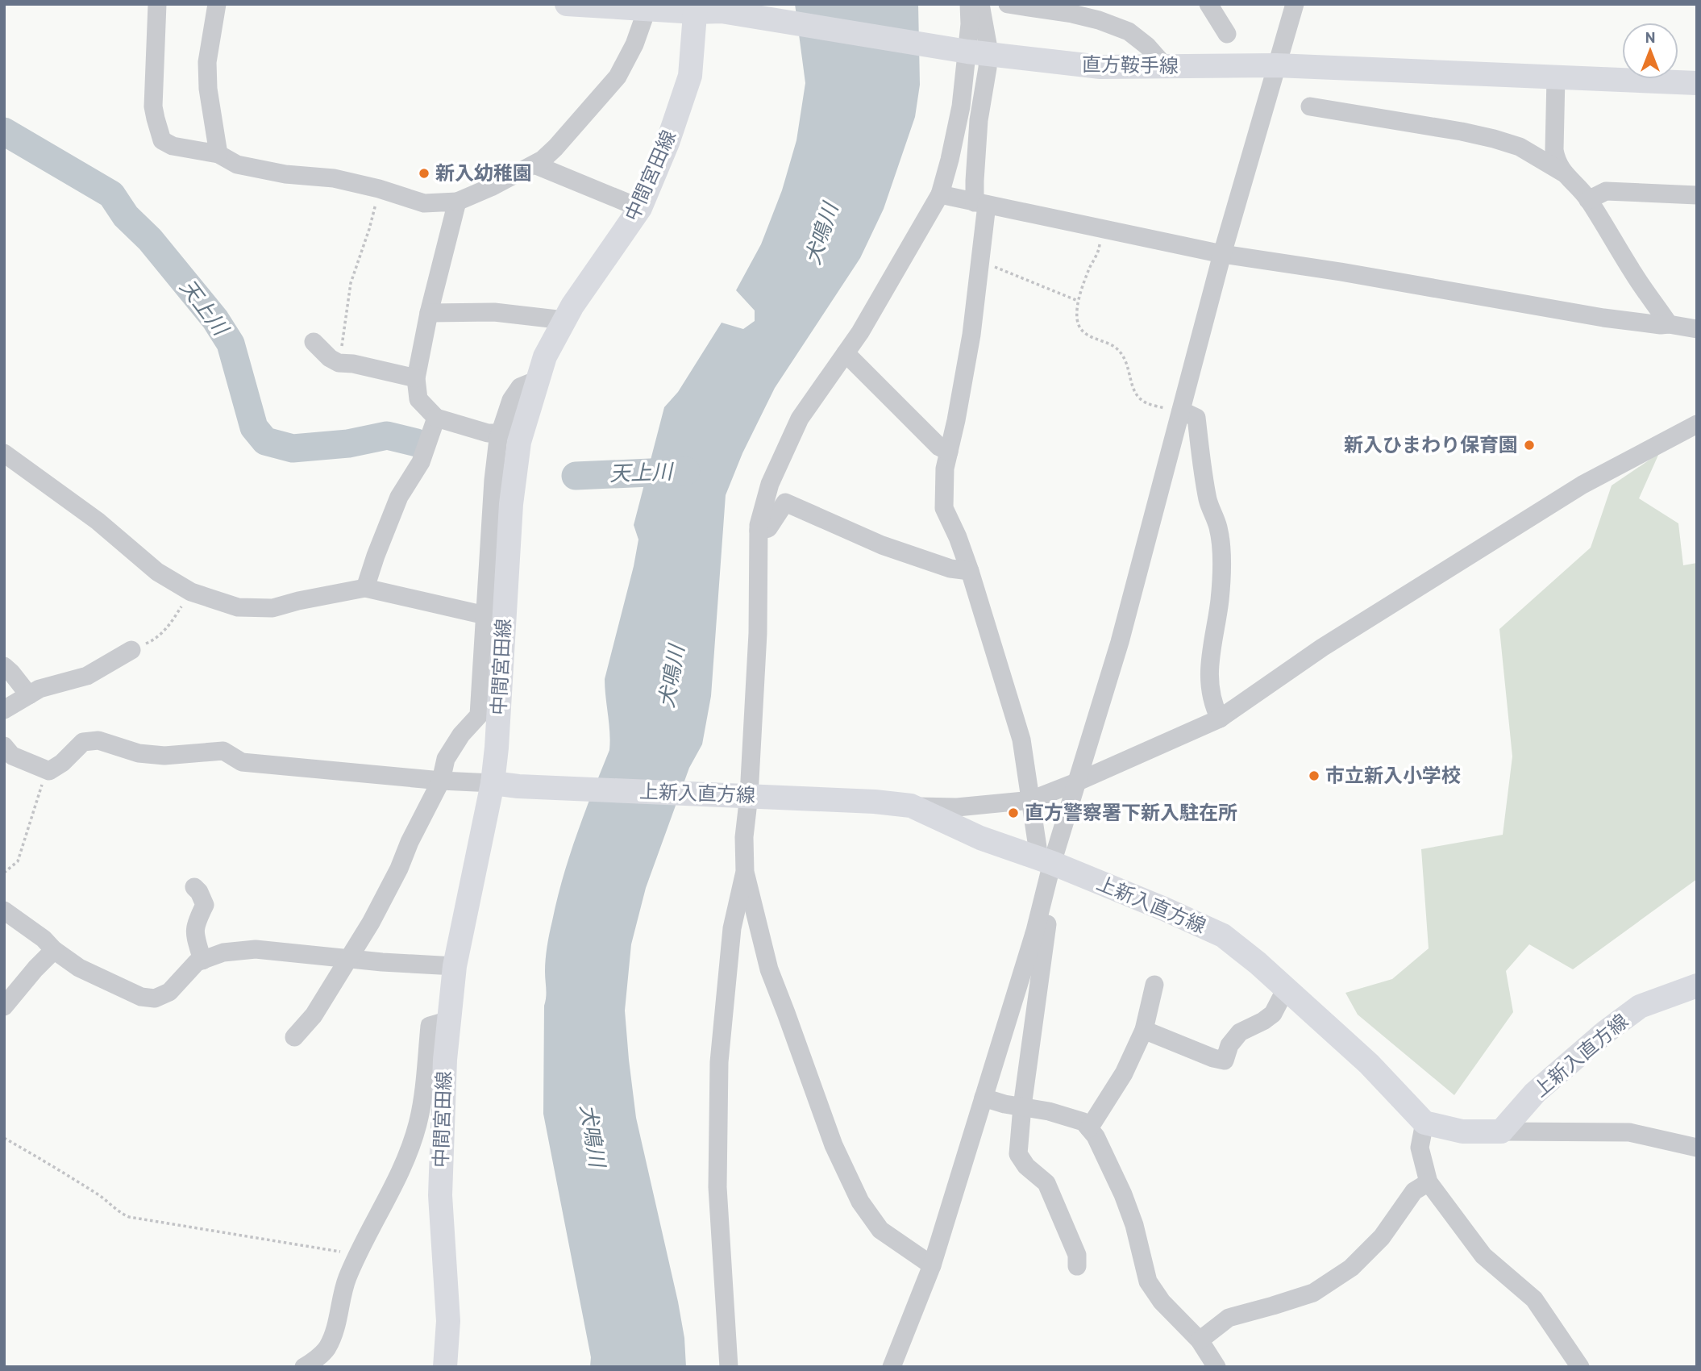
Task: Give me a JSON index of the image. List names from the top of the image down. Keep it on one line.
{"streets":{"main road":["直方鞍手線","中間宮田線","上新入直方線"]},"crossings":[["直方鞍手線","中間宮田線"],["中間宮田線","上新入直方線"]],"water":["犬鳴川","天上川"],"places":["新入幼稚園","新入ひまわり保育園","市立新入小学校","直方警察署下新入駐在所"],"north":"top"}
